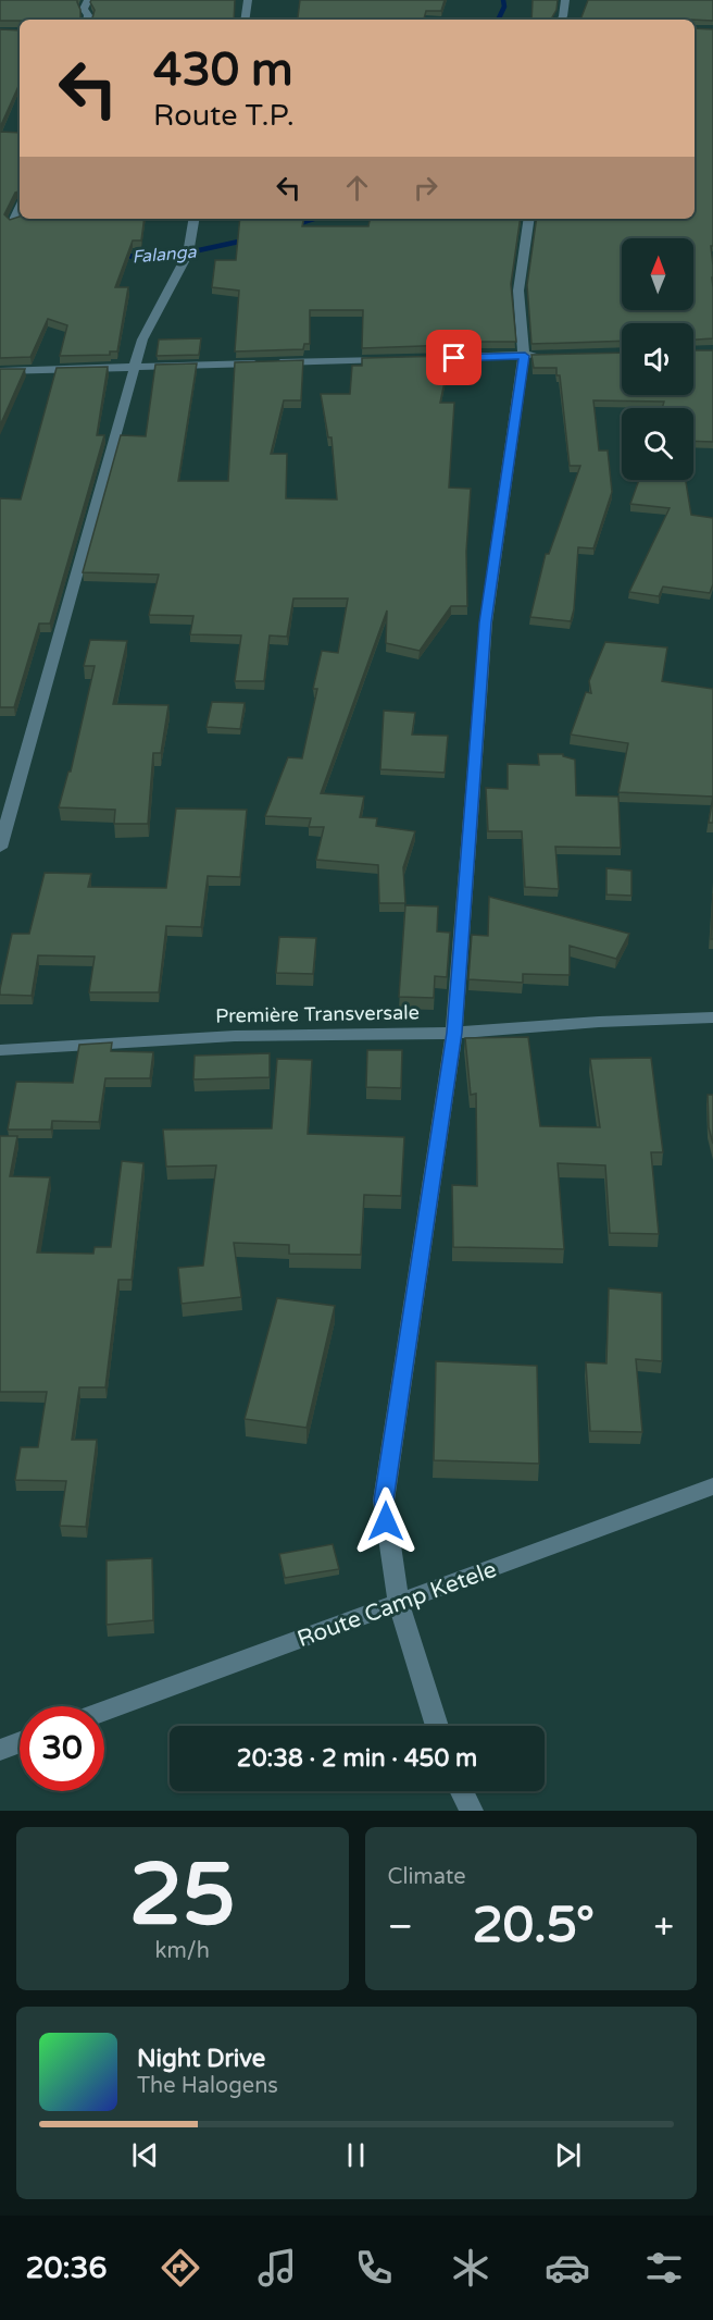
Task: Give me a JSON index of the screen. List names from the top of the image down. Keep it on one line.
{"streets":{"street":["Première Transversale","Route Camp Ketele"]},"water":["Falanga"],"north":"top","page":{"turn":["430 m","Route T.P."],"limit":"30","trip":"20:38 · 2 min · 450 m","tile":[["25","km/h"],"Climate"],"heat":["−","20.5°","+"],"song":["Night Drive","The Halogens"],"tabs":"20:36"}}
